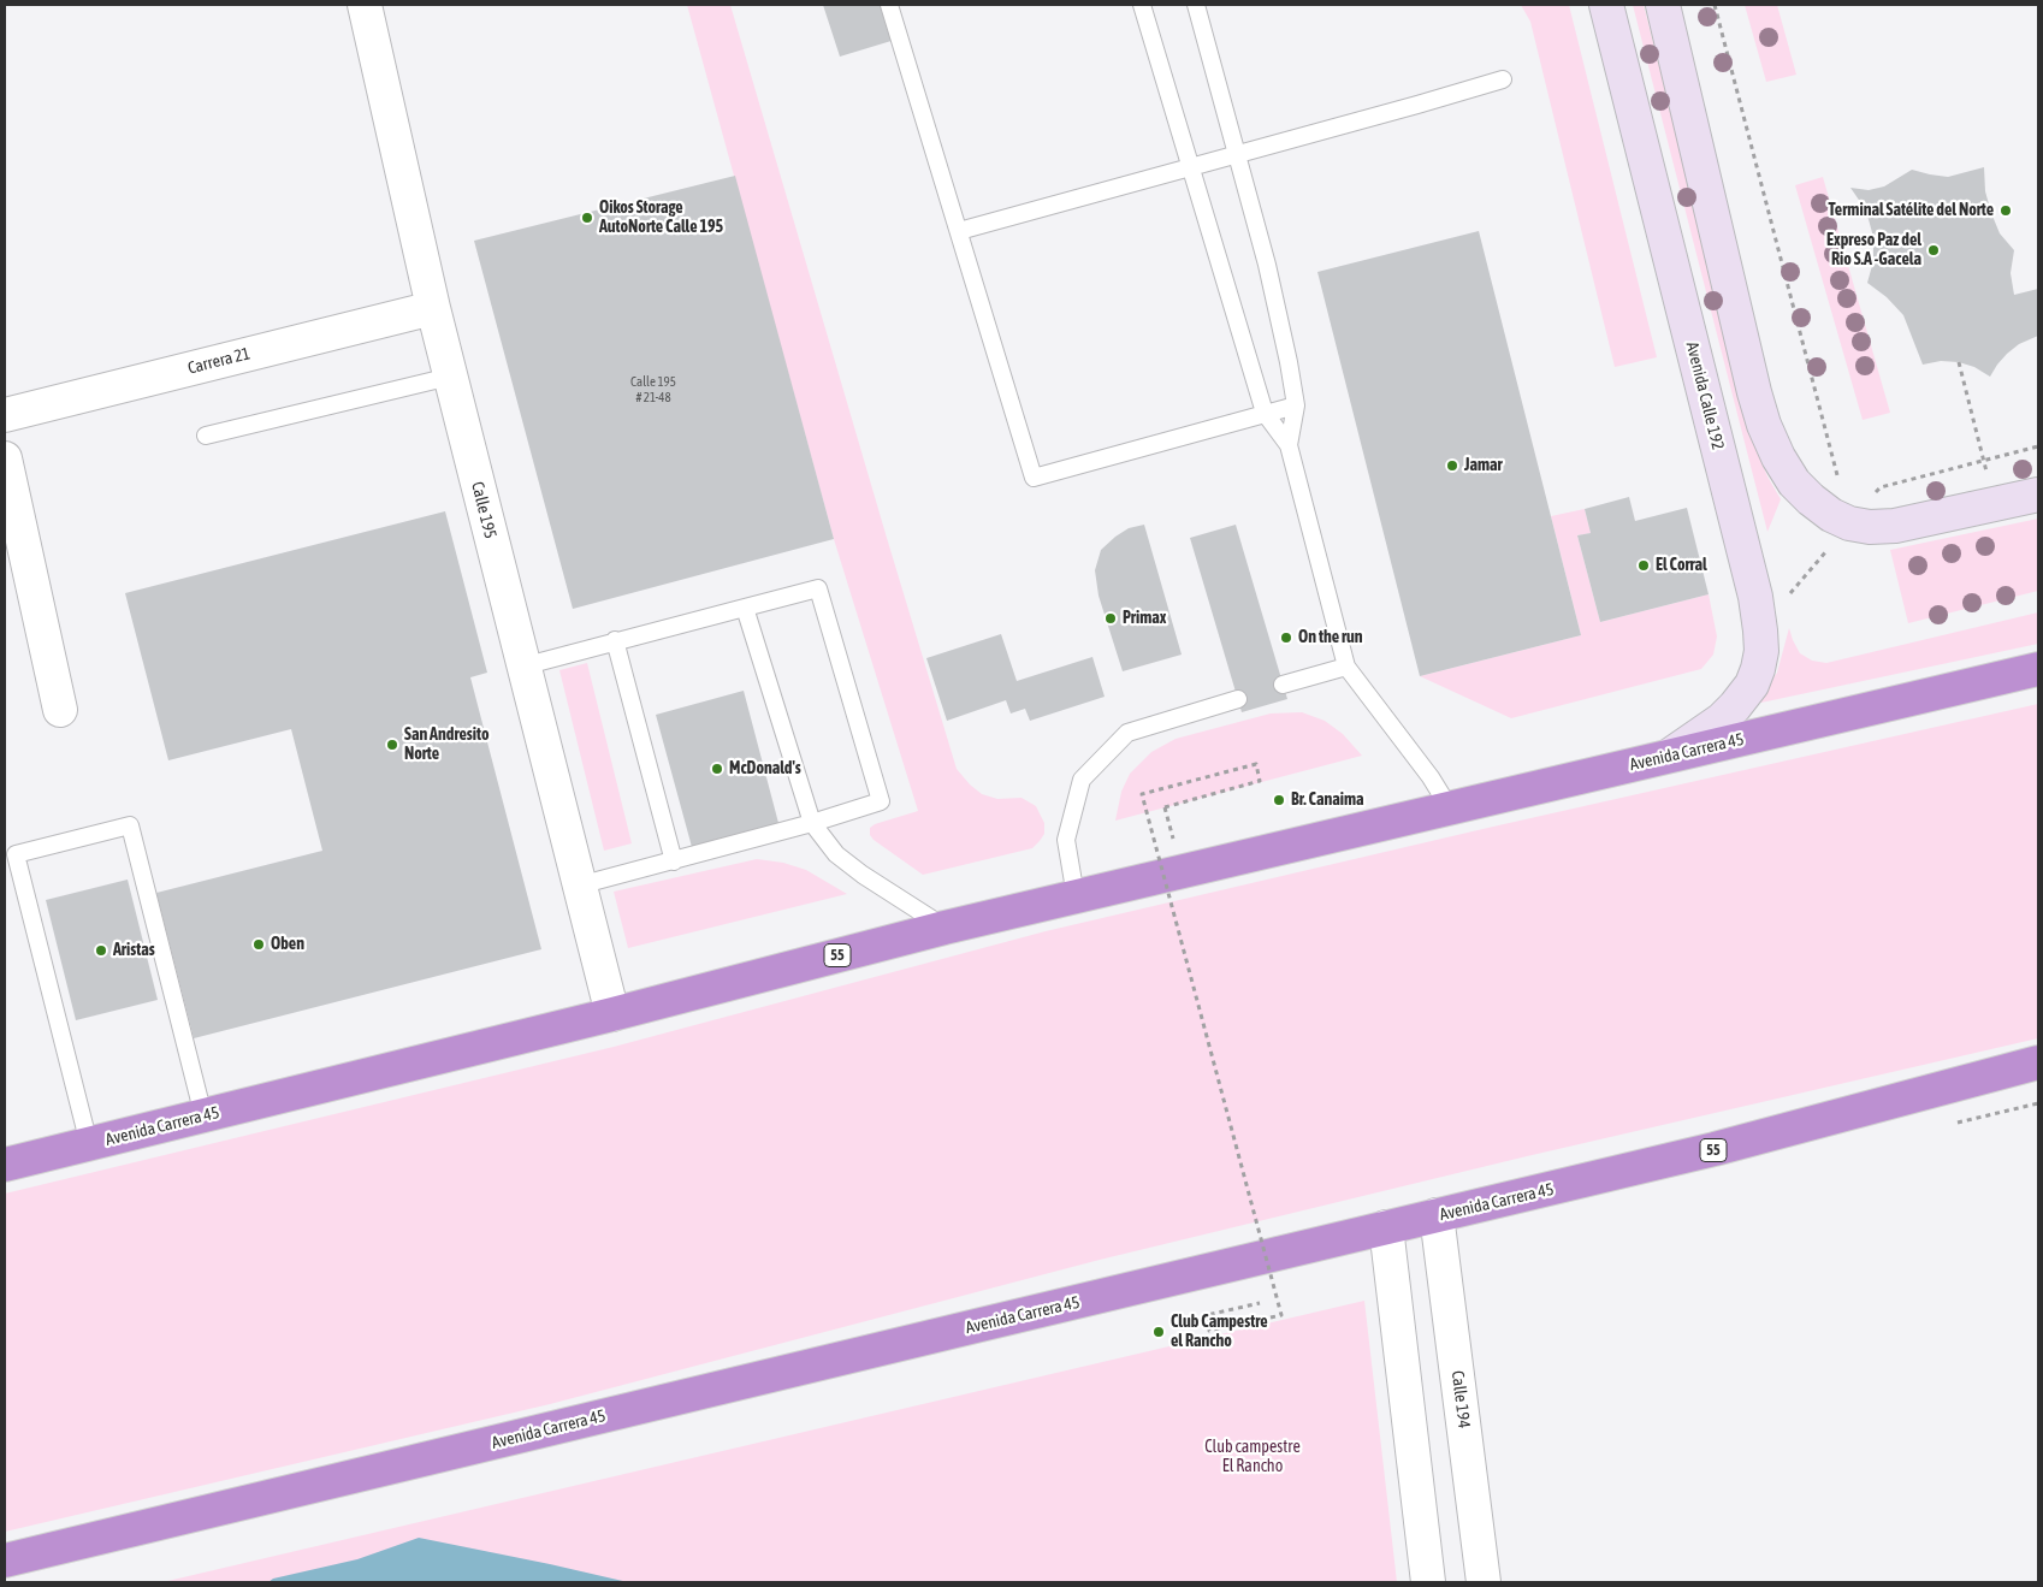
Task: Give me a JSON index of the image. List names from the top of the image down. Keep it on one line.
{"streets":{"highway":["Avenida Carrera 45","55"],"main road":["Avenida Calle 192"],"street":["Carrera 21","Calle 195","Calle 194"]},"crossings":[["Carrera 21","Calle 195"],["Avenida Calle 192","Avenida Carrera 45"],["Calle 195","Avenida Carrera 45"],["Avenida Carrera 45","Calle 194"]],"parks":["Club campestre El Rancho"],"places":["Terminal Satélite del Norte","Oikos Storage AutoNorte Calle 195","Expreso Paz del Rio S.A -Gacela","Jamar","El Corral","Primax","On the run","San Andresito Norte","McDonald's","Br. Canaima","Oben","Aristas","Club Campestre el Rancho"],"house_numbers":["Calle 195 # 21-48"]}
